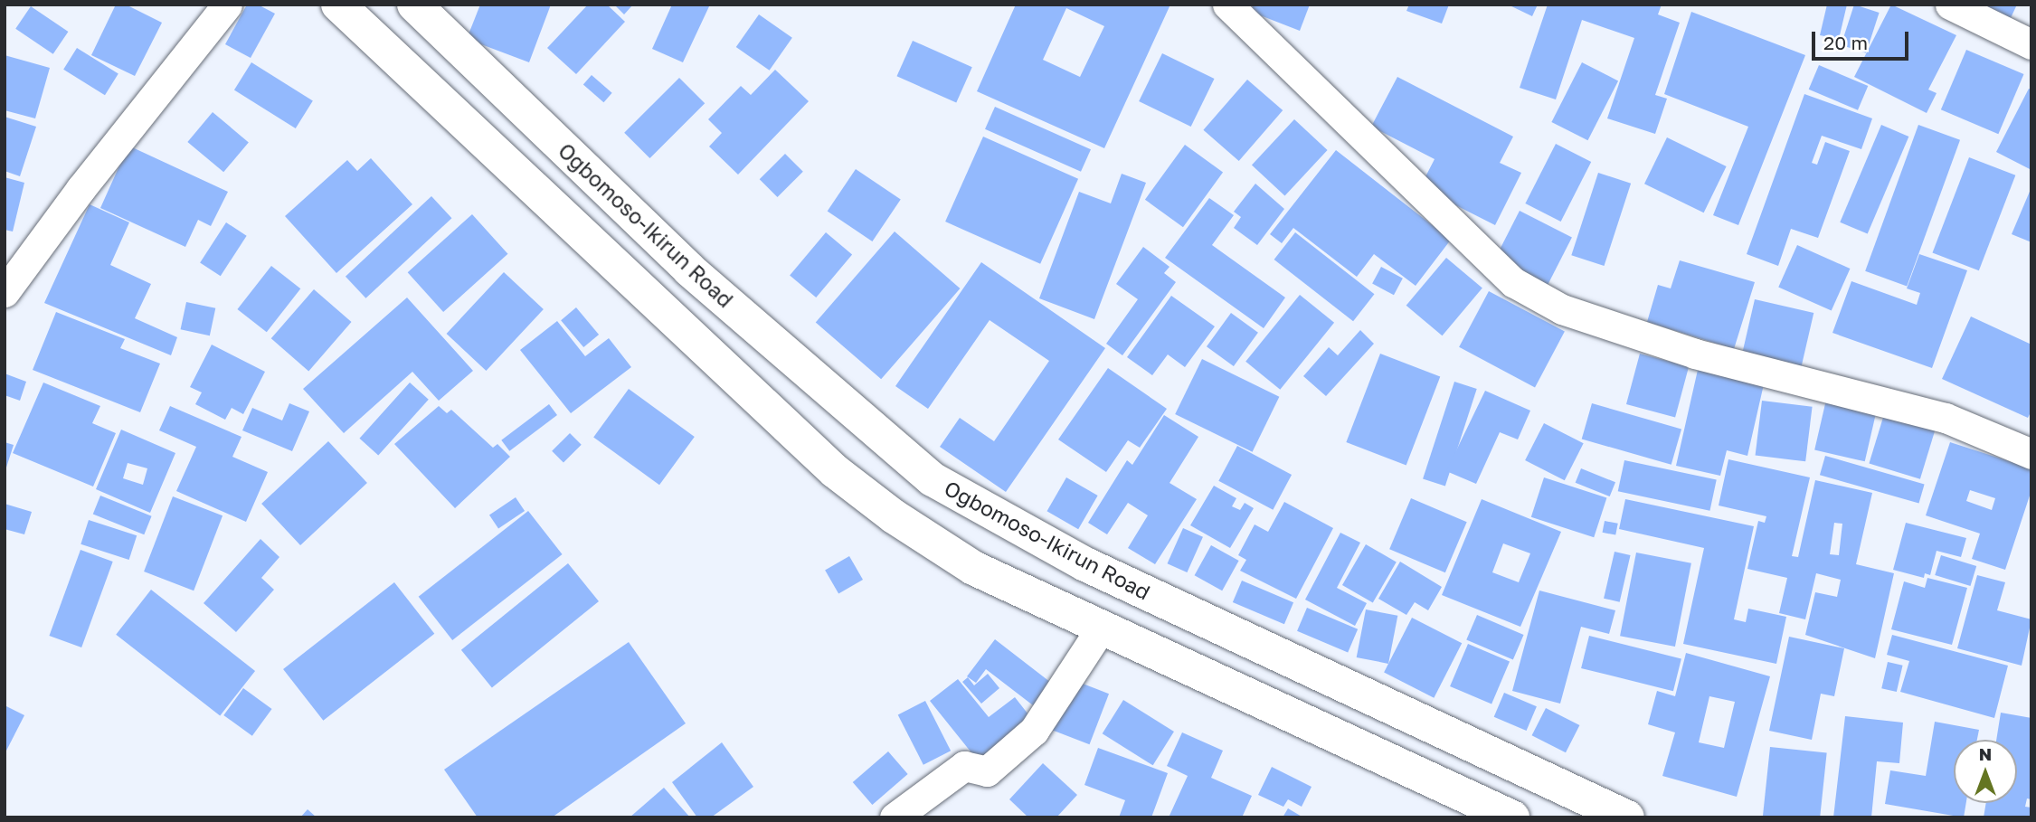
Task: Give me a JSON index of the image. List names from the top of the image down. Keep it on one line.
{"streets":{"main road":["Ogbomoso-Ikirun Road"]},"scale_bar":"20 m","north":"top"}
